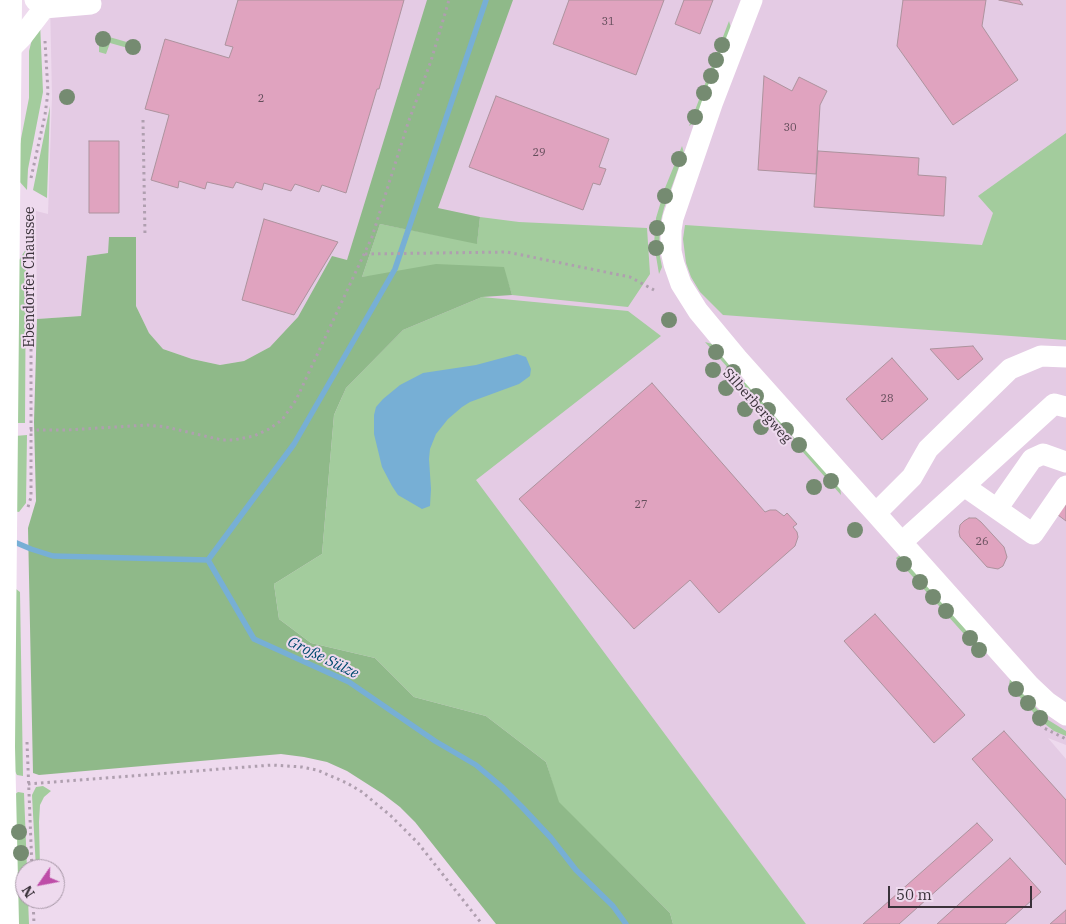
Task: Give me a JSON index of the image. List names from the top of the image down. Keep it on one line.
{"streets":{"main road":["Ebendorfer Chaussee"],"street":["Silberbergweg"]},"water":["Große Sülze"],"house_numbers":["31","2","30","29","28","27","26"],"scale_bar":"50 m","north":"bottom left"}
